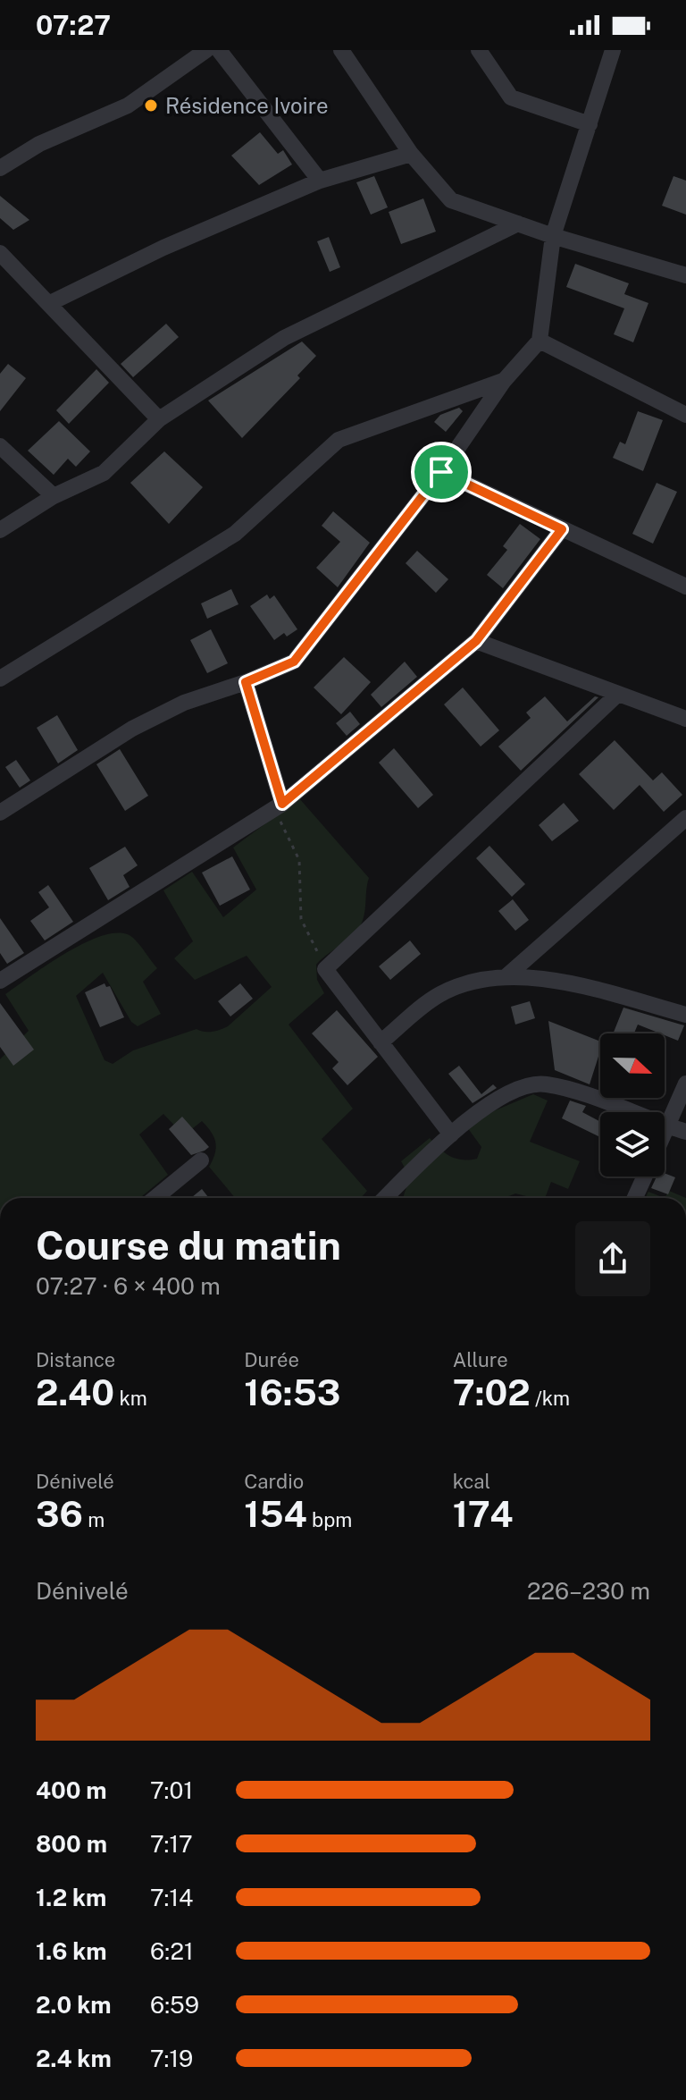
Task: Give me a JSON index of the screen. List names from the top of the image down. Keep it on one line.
{"places":["Résidence Ivoire"],"north":"right","page":{"status":"07:27","heading":["Course du matin","07:27 · 6 × 400 m"],"stats":[["Distance","2.40 km"],["Durée","16:53"],["Allure","7:02 /km"],["Dénivelé","36 m"],["Cardio","154 bpm"],["kcal","174"]],"chart":["Dénivelé","226–230 m"],"list":[{"name":"400 m","note":"7:01"},{"name":"800 m","note":"7:17"},{"name":"1.2 km","note":"7:14"},{"name":"1.6 km","note":"6:21"},{"name":"2.0 km","note":"6:59"},{"name":"2.4 km","note":"7:19"}]}}
